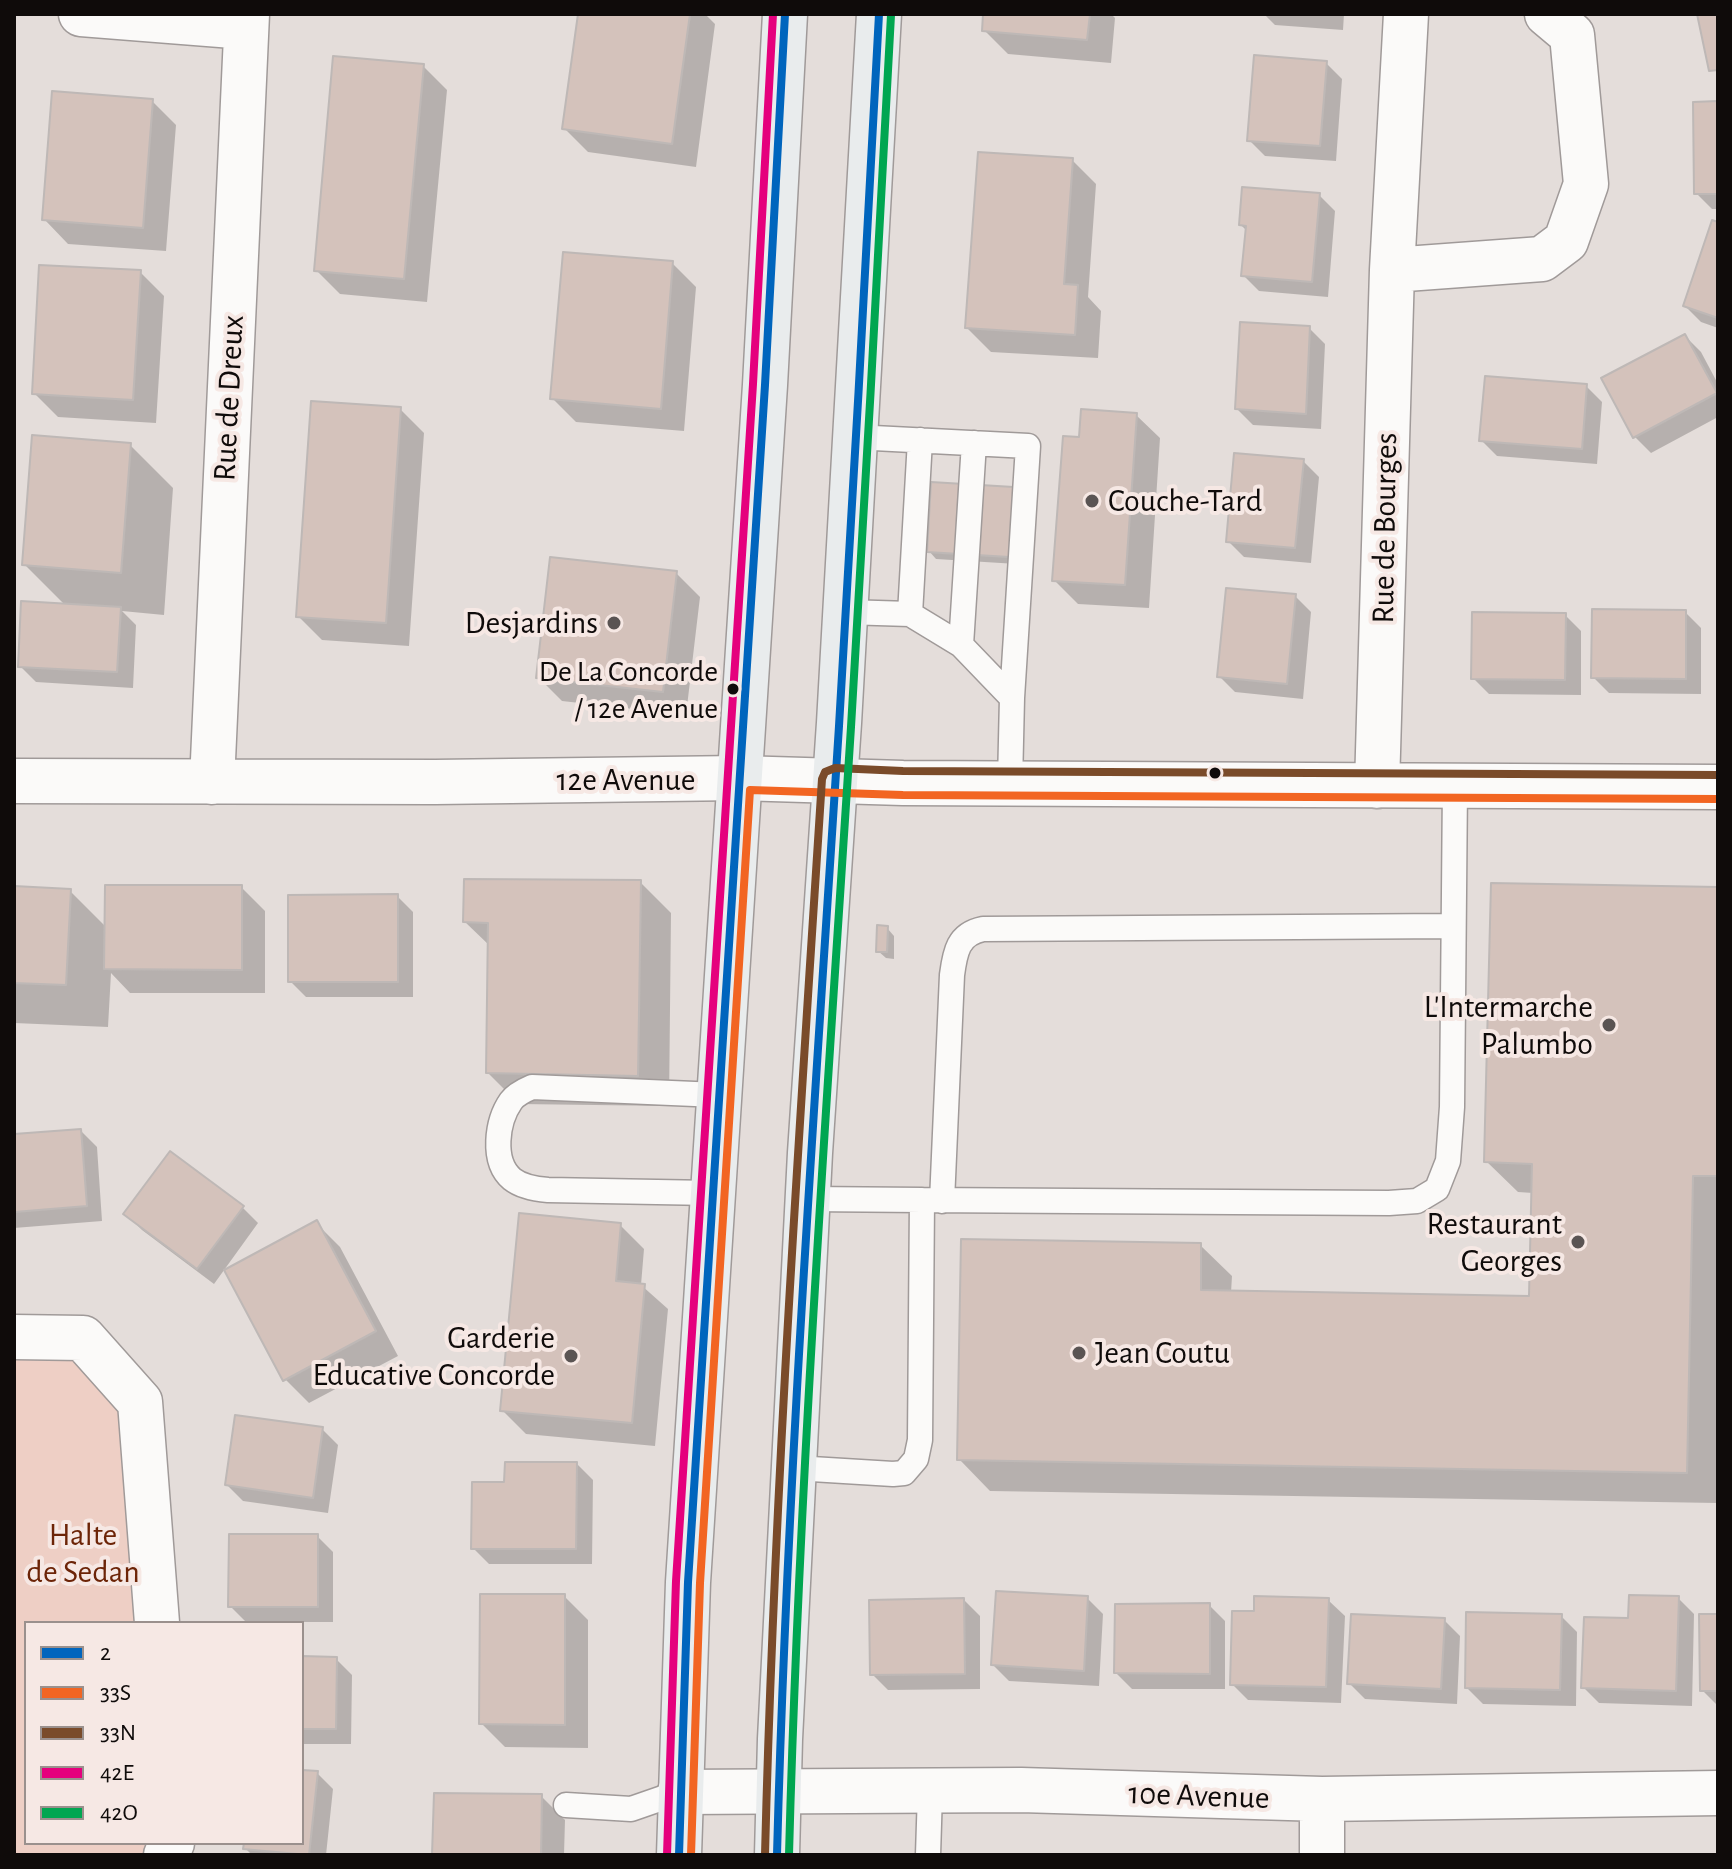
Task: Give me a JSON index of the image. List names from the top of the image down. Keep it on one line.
{"streets":{"street":["Rue de Dreux","Rue de Bourges","12e Avenue","10e Avenue"]},"crossings":[["Rue de Dreux","12e Avenue"],["Rue de Bourges","12e Avenue"]],"parks":["Halte de Sedan"],"places":["Couche-Tard","Desjardins","De La Concorde / 12e Avenue","L'Intermarche Palumbo","Restaurant Georges","Jean Coutu","Garderie Educative Concorde"],"lines":["transit line 2","transit line 42E","transit line 42O","transit line 33N","transit line 33S"],"legend":["2","33S","33N","42E","42O"]}
